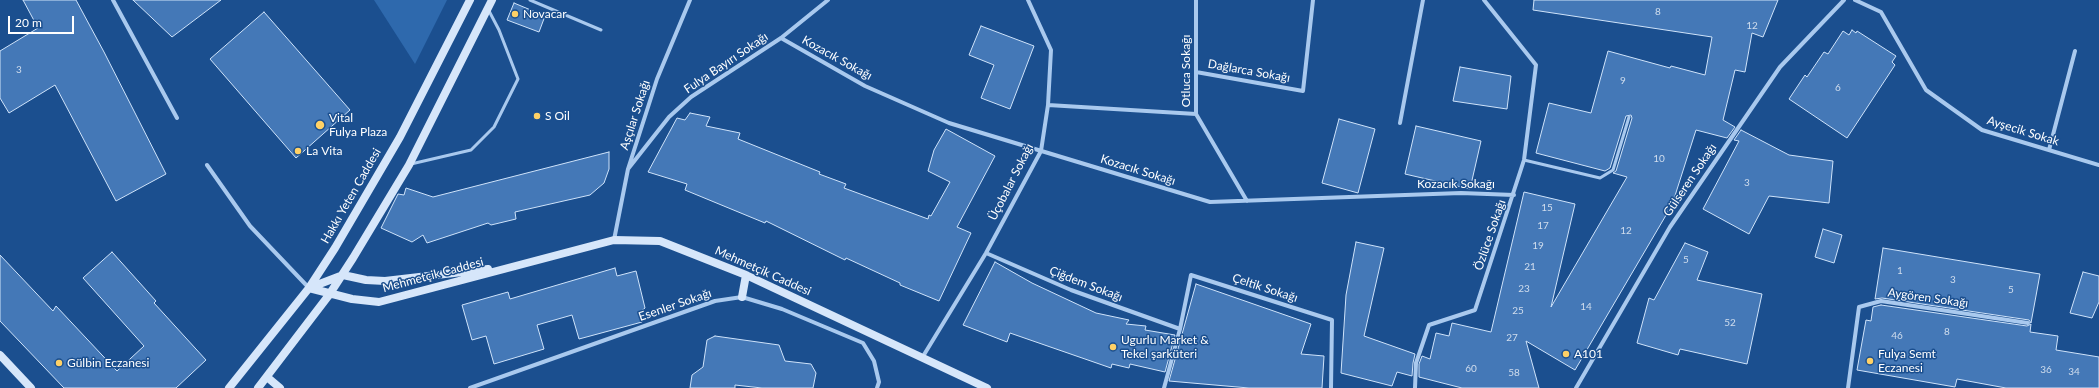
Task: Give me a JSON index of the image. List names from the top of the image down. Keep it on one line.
{"streets":{"main road":["Hakkı Yeten Caddesi","Mehmetçik Caddesi"],"street":["Kozacık Sokağı","Fulya Bayırı Sokağı","Otluca Sokağı","Dağlarca Sokağı","Aşçılar Sokağı","Ayşecik Sokak","Gülseren Sokağı","Üçobalar Sokağı","Özlüce Sokağı","Çiğdem Sokağı","Çeltik Sokağı","Aygören Sokağı","Esenler Sokağı"]},"crossings":[["Kozacık Sokağı","Fulya Bayırı Sokağı"],["Kozacık Sokağı","Otluca Sokağı"],["Kozacık Sokağı","Üçobalar Sokağı"],["Kozacık Sokağı","Özlüce Sokağı"],["Fulya Bayırı Sokağı","Aşçılar Sokağı"],["Otluca Sokağı","Dağlarca Sokağı"],["Aşçılar Sokağı","Mehmetçik Caddesi"],["Üçobalar Sokağı","Mehmetçik Caddesi"],["Üçobalar Sokağı","Çiğdem Sokağı"],["Hakkı Yeten Caddesi","Mehmetçik Caddesi"],["Çiğdem Sokağı","Çeltik Sokağı"]],"places":["Novacar","S Oil","Vital Fulya Plaza","La Vita","Ugurlu Market & Tekel şarküteri","A101","Fulya Semt Eczanesi","Gülbin Eczanesi"],"house_numbers":["8","12","3","9","6","10","3","15","17","12","19","5","21","1","3","23","5","14","25","52","8","46","27","60","36","34","58"],"scale_bar":"20 m"}
